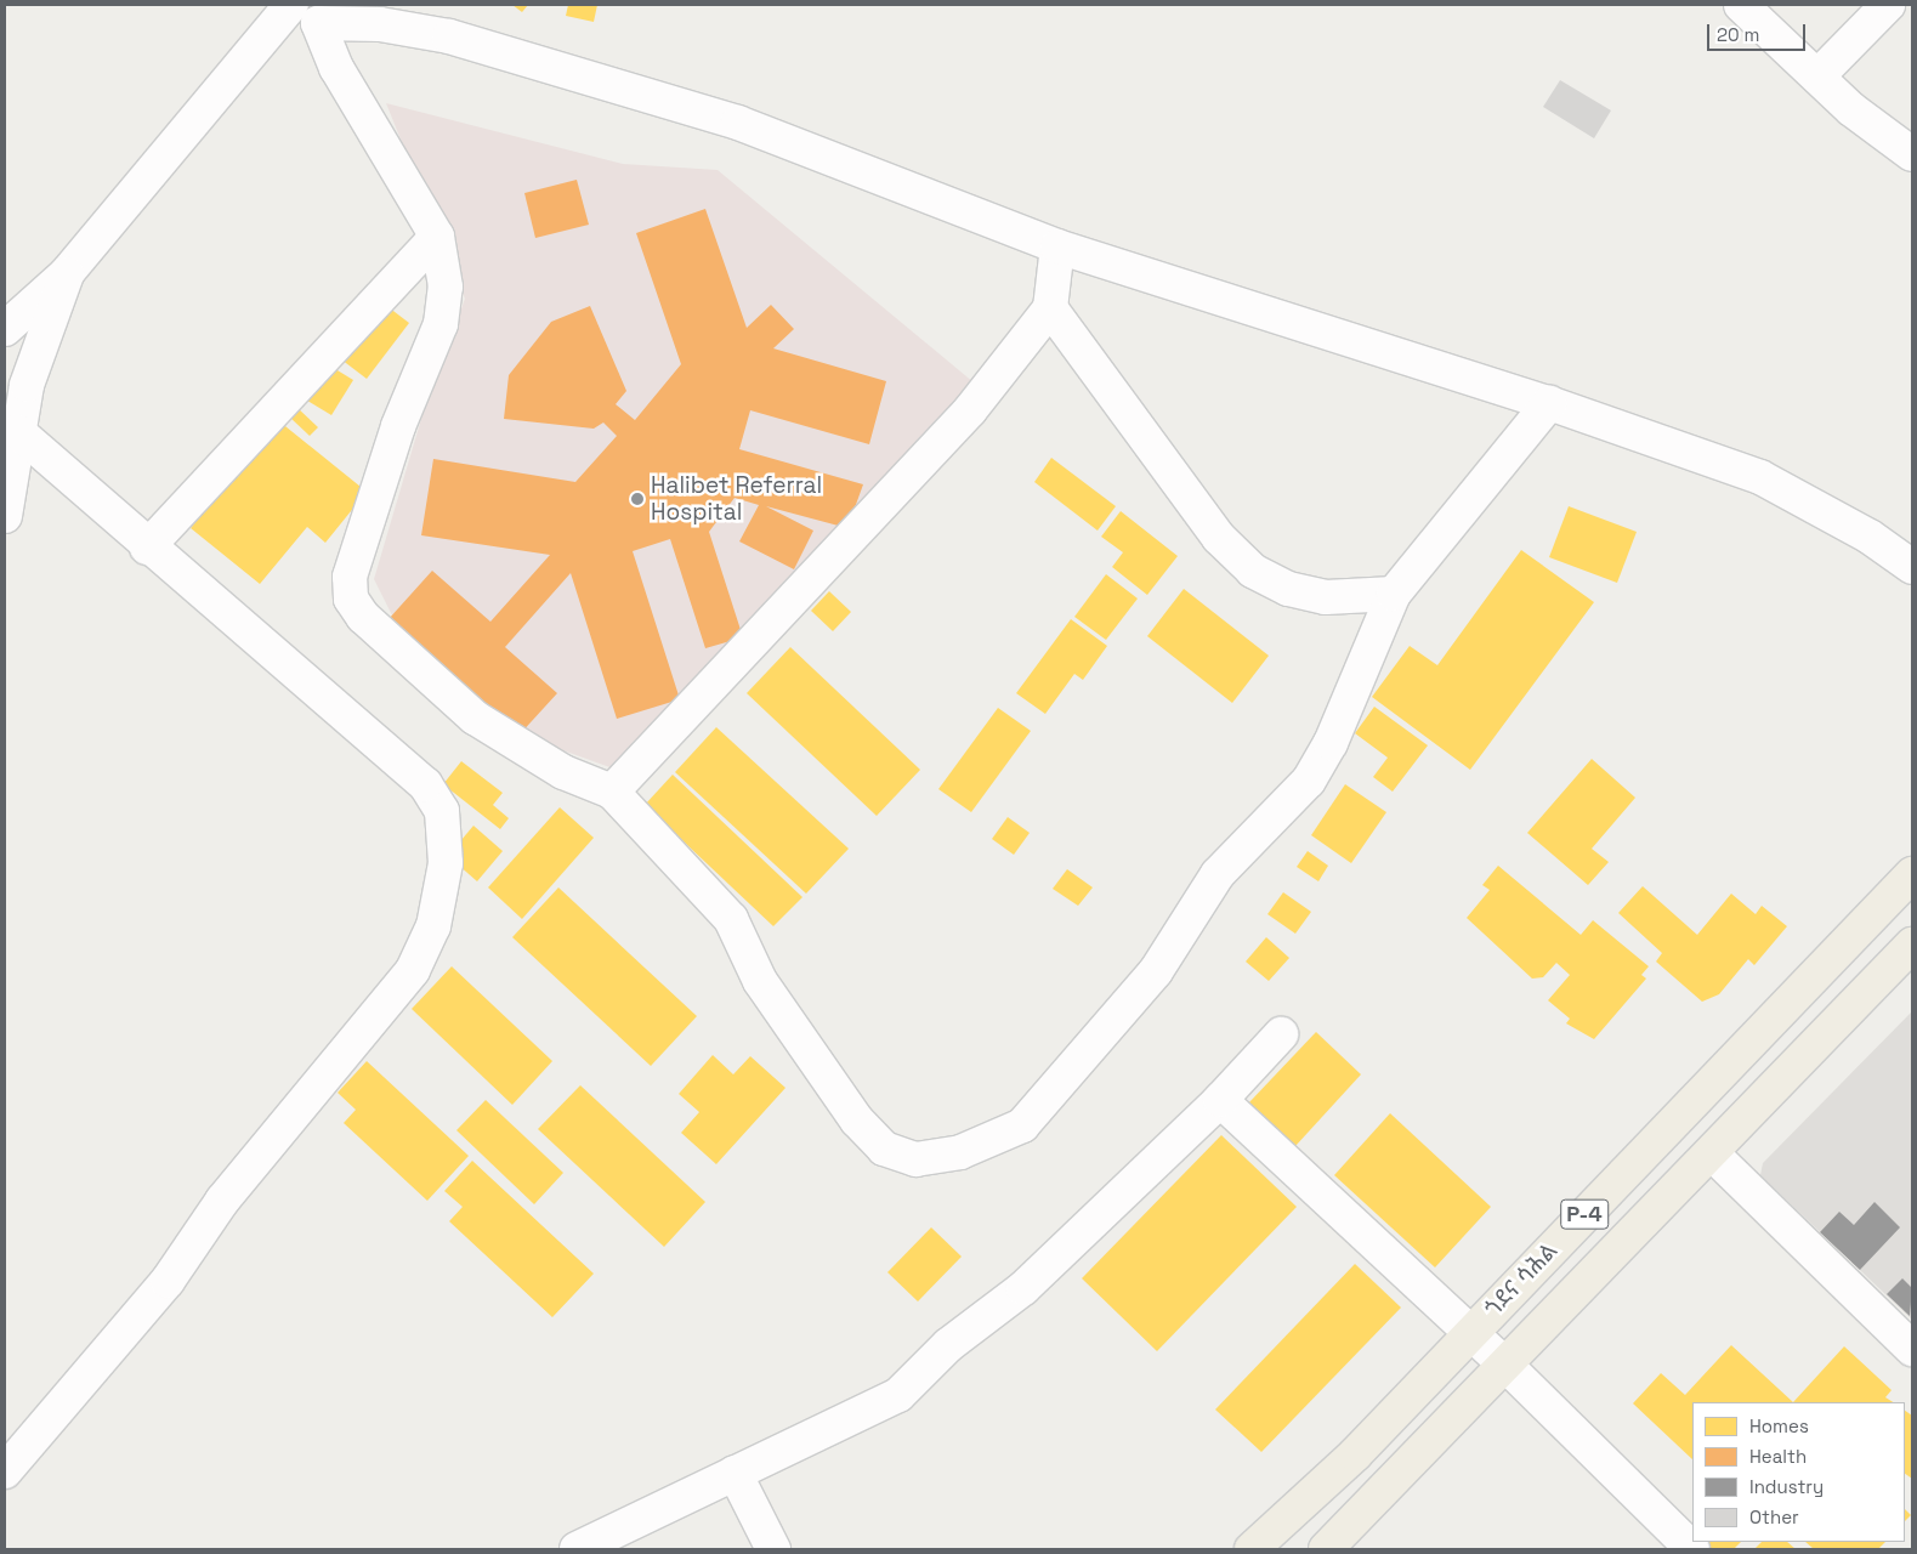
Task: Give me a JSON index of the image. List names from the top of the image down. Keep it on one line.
{"streets":{"highway":["P-4","ጎደና ሳሕል"]},"places":["Halibet Referral Hospital"],"legend":["Homes","Health","Industry","Other"],"scale_bar":"20 m"}
